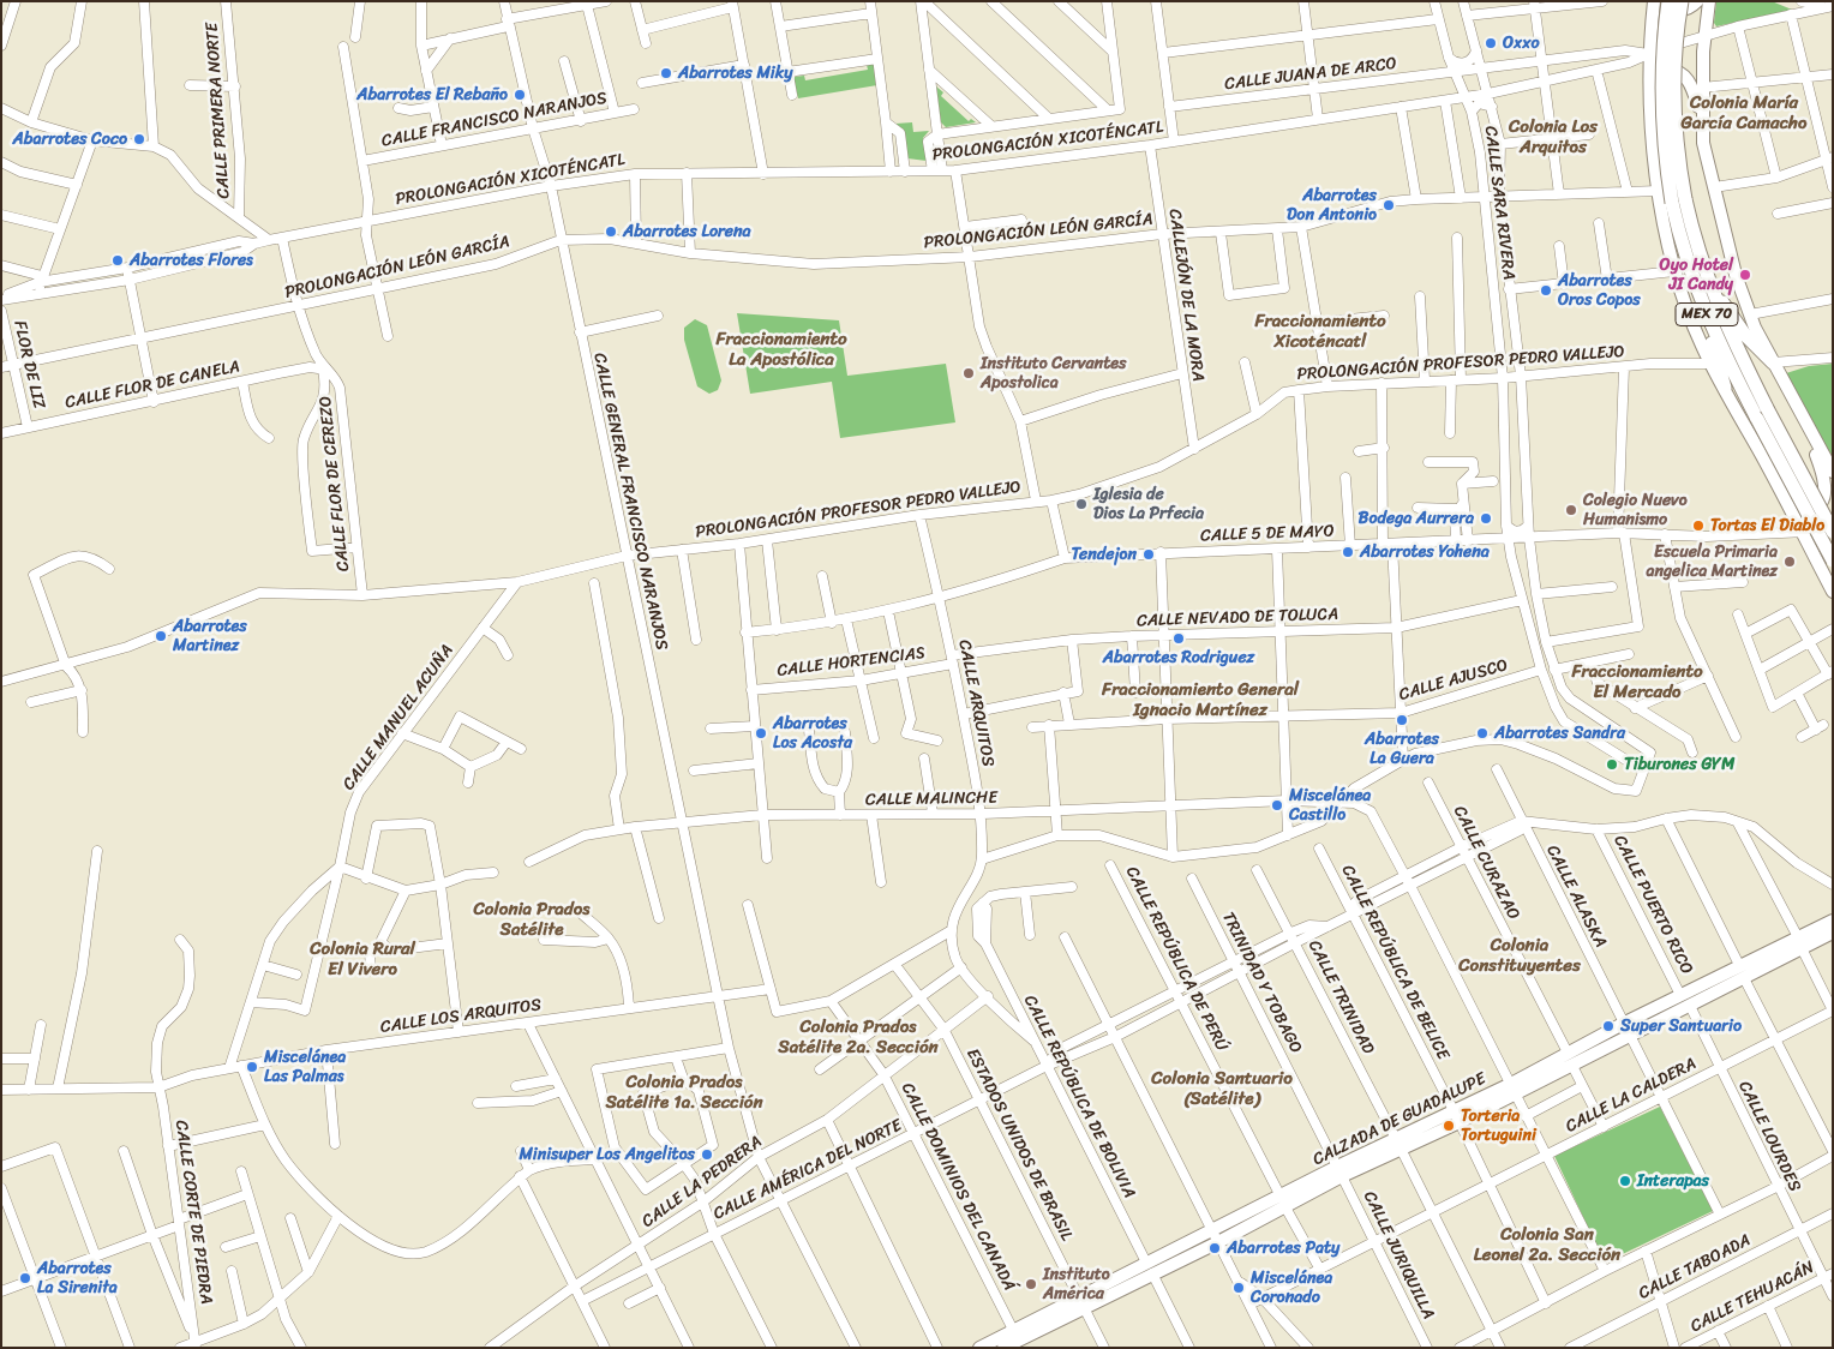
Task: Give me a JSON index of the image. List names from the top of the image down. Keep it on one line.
{"streets":{"highway":["MEX 70"],"main road":["CALZADA DE GUADALUPE"],"street":["CALLE JUANA DE ARCO","CALLE PRIMERA NORTE","CALLE FRANCISCO NARANJOS","PROLONGACIÓN XICOTÉNCATL","CALLE SARA RIVERA","PROLONGACIÓN LEÓN GARCÍA","CALLEJÓN DE LA MORA","PROLONGACIÓN PROFESOR PEDRO VALLEJO","FLOR DE LIZ","CALLE FLOR DE CANELA","CALLE FLOR DE CEREZO","CALLE GENERAL FRANCISCO NARANJOS","CALLE 5 DE MAYO","CALLE NEVADO DE TOLUCA","CALLE HORTENCIAS","CALLE AJUSCO","CALLE ARQUITOS","CALLE MANUEL ACUÑA","CALLE MALINCHE","CALLE CURAZAO","CALLE ALASKA","CALLE PUERTO RICO","CALLE REPÚBLICA DE PERÚ","CALLE REPÚBLICA DE BELICE","TRINIDAD Y TOBAGO","CALLE TRINIDAD","CALLE LOS ARQUITOS","CALLE LA CALDERA","CALLE REPÚBLICA DE BOLIVIA","CALLE LOURDES","ESTADOS UNIDOS DE BRASIL","CALLE AMÉRICA DEL NORTE","CALLE LA PEDRERA","CALLE DOMINIOS DEL CANADÁ","CALLE CORTE DE PIEDRA","CALLE JURIQUILLA","CALLE TABOADA","CALLE TEHUACÁN"]},"crossings":[["CALLE JUANA DE ARCO","CALLE SARA RIVERA"],["CALLE FRANCISCO NARANJOS","CALLE GENERAL FRANCISCO NARANJOS"],["PROLONGACIÓN XICOTÉNCATL","CALLE SARA RIVERA"],["PROLONGACIÓN XICOTÉNCATL","CALLEJÓN DE LA MORA"],["PROLONGACIÓN XICOTÉNCATL","CALLE FLOR DE CEREZO"],["PROLONGACIÓN XICOTÉNCATL","CALLE GENERAL FRANCISCO NARANJOS"],["CALLE SARA RIVERA","PROLONGACIÓN LEÓN GARCÍA"],["CALLE SARA RIVERA","PROLONGACIÓN PROFESOR PEDRO VALLEJO"],["CALLE SARA RIVERA","CALLE 5 DE MAYO"],["CALLE SARA RIVERA","CALLE NEVADO DE TOLUCA"],["CALLE SARA RIVERA","CALLE AJUSCO"],["PROLONGACIÓN LEÓN GARCÍA","CALLEJÓN DE LA MORA"],["PROLONGACIÓN LEÓN GARCÍA","FLOR DE LIZ"],["PROLONGACIÓN LEÓN GARCÍA","CALLE FLOR DE CEREZO"],["PROLONGACIÓN LEÓN GARCÍA","CALLE GENERAL FRANCISCO NARANJOS"],["CALLEJÓN DE LA MORA","PROLONGACIÓN PROFESOR PEDRO VALLEJO"],["MEX 70","CALLE 5 DE MAYO"],["PROLONGACIÓN PROFESOR PEDRO VALLEJO","CALLE FLOR DE CEREZO"],["PROLONGACIÓN PROFESOR PEDRO VALLEJO","CALLE GENERAL FRANCISCO NARANJOS"],["PROLONGACIÓN PROFESOR PEDRO VALLEJO","CALLE ARQUITOS"],["PROLONGACIÓN PROFESOR PEDRO VALLEJO","CALLE MANUEL ACUÑA"],["FLOR DE LIZ","CALLE FLOR DE CANELA"],["CALLE FLOR DE CANELA","CALLE FLOR DE CEREZO"],["CALLE GENERAL FRANCISCO NARANJOS","CALLE MALINCHE"],["CALLE GENERAL FRANCISCO NARANJOS","CALLE LOS ARQUITOS"],["CALLE GENERAL FRANCISCO NARANJOS","CALLE AMÉRICA DEL NORTE"],["CALLE GENERAL FRANCISCO NARANJOS","CALLE LA PEDRERA"],["CALLE 5 DE MAYO","CALLE ARQUITOS"],["CALLE NEVADO DE TOLUCA","CALLE HORTENCIAS"],["CALLE NEVADO DE TOLUCA","CALLE ARQUITOS"],["CALLE HORTENCIAS","CALLE ARQUITOS"],["CALLE ARQUITOS","CALLE MALINCHE"],["CALLE ARQUITOS","CALLE REPÚBLICA DE BOLIVIA"],["CALLE ARQUITOS","CALLE LA PEDRERA"],["CALLE MALINCHE","CALLE AMÉRICA DEL NORTE"],["CALLE CURAZAO","CALZADA DE GUADALUPE"],["CALLE CURAZAO","CALLE AMÉRICA DEL NORTE"],["CALLE ALASKA","CALLE LA CALDERA"],["CALLE ALASKA","CALZADA DE GUADALUPE"],["CALLE ALASKA","CALLE AMÉRICA DEL NORTE"],["CALLE PUERTO RICO","CALZADA DE GUADALUPE"],["CALLE PUERTO RICO","CALLE AMÉRICA DEL NORTE"],["CALLE REPÚBLICA DE PERÚ","CALLE LA CALDERA"],["CALLE REPÚBLICA DE PERÚ","CALZADA DE GUADALUPE"],["CALLE REPÚBLICA DE PERÚ","CALLE AMÉRICA DEL NORTE"],["CALLE REPÚBLICA DE BELICE","CALLE LA CALDERA"],["CALLE REPÚBLICA DE BELICE","CALZADA DE GUADALUPE"],["CALLE REPÚBLICA DE BELICE","CALLE AMÉRICA DEL NORTE"],["TRINIDAD Y TOBAGO","CALZADA DE GUADALUPE"],["TRINIDAD Y TOBAGO","CALLE AMÉRICA DEL NORTE"],["TRINIDAD Y TOBAGO","CALLE JURIQUILLA"],["CALLE TRINIDAD","CALLE LA CALDERA"],["CALLE TRINIDAD","CALZADA DE GUADALUPE"],["CALLE TRINIDAD","CALLE AMÉRICA DEL NORTE"],["CALLE LOS ARQUITOS","CALLE CORTE DE PIEDRA"],["CALLE LA CALDERA","CALLE LOURDES"],["CALLE LA CALDERA","CALLE JURIQUILLA"],["CALLE REPÚBLICA DE BOLIVIA","CALZADA DE GUADALUPE"],["CALLE REPÚBLICA DE BOLIVIA","CALLE AMÉRICA DEL NORTE"],["CALZADA DE GUADALUPE","CALLE LOURDES"],["CALZADA DE GUADALUPE","ESTADOS UNIDOS DE BRASIL"],["CALZADA DE GUADALUPE","CALLE DOMINIOS DEL CANADÁ"],["CALZADA DE GUADALUPE","CALLE JURIQUILLA"],["CALLE LOURDES","CALLE TABOADA"],["CALLE LOURDES","CALLE TEHUACÁN"],["ESTADOS UNIDOS DE BRASIL","CALLE AMÉRICA DEL NORTE"],["ESTADOS UNIDOS DE BRASIL","CALLE LA PEDRERA"],["CALLE AMÉRICA DEL NORTE","CALLE DOMINIOS DEL CANADÁ"],["CALLE LA PEDRERA","CALLE DOMINIOS DEL CANADÁ"]],"districts":["Colonia María García Camacho","Colonia Los Arquitos","Fraccionamiento Xicoténcatl","Fraccionamiento La Apostólica","Fraccionamiento El Mercado","Fraccionamiento General Ignacio Martínez","Colonia Prados Satélite","Colonia Constituyentes","Colonia Rural El Vivero","Colonia Prados Satélite 2a. Sección","Colonia Santuario (Satélite)","Colonia Prados Satélite 1a. Sección","Colonia San Leonel 2a. Sección"],"places":["Oxxo","Abarrotes Miky","Abarrotes El Rebaño","Abarrotes Coco","Abarrotes Don Antonio","Abarrotes Lorena","Abarrotes Flores","Oyo Hotel JI Candy","Abarrotes Oros Copos","Instituto Cervantes Apostolica","Iglesia de Dios La Prfecia","Colegio Nuevo Humanismo","Bodega Aurrera","Tortas El Diablo","Abarrotes Yohena","Tendejon","Escuela Primaria angelica Martinez","Abarrotes Martinez","Abarrotes Rodriguez","Abarrotes La Guera","Abarrotes Los Acosta","Abarrotes Sandra","Tiburones GYM","Miscelánea Castillo","Super Santuario","Miscelánea Las Palmas","Torteria Tortuguini","Minisuper Los Angelitos","Interapas","Abarrotes Paty","Abarrotes La Sirenita","Instituto América","Miscelánea Coronado"]}
